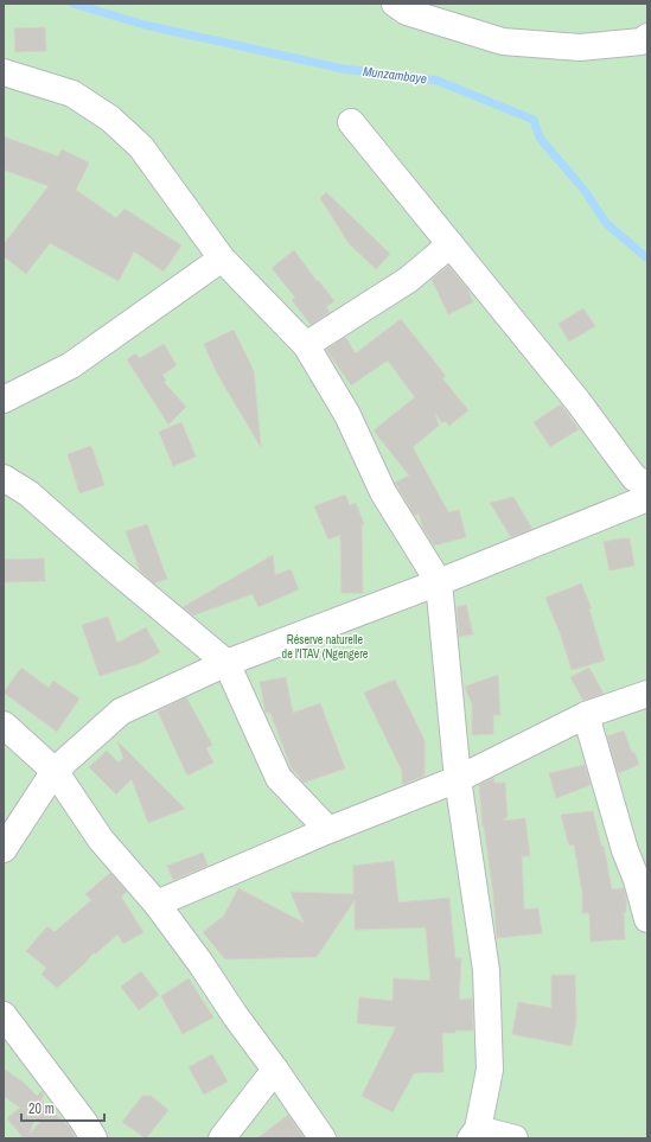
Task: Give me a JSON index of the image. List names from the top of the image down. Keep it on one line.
{"water":["Munzambaye"],"parks":["Réserve naturelle de l'ITAV (Ngengere"],"scale_bar":"20 m"}
